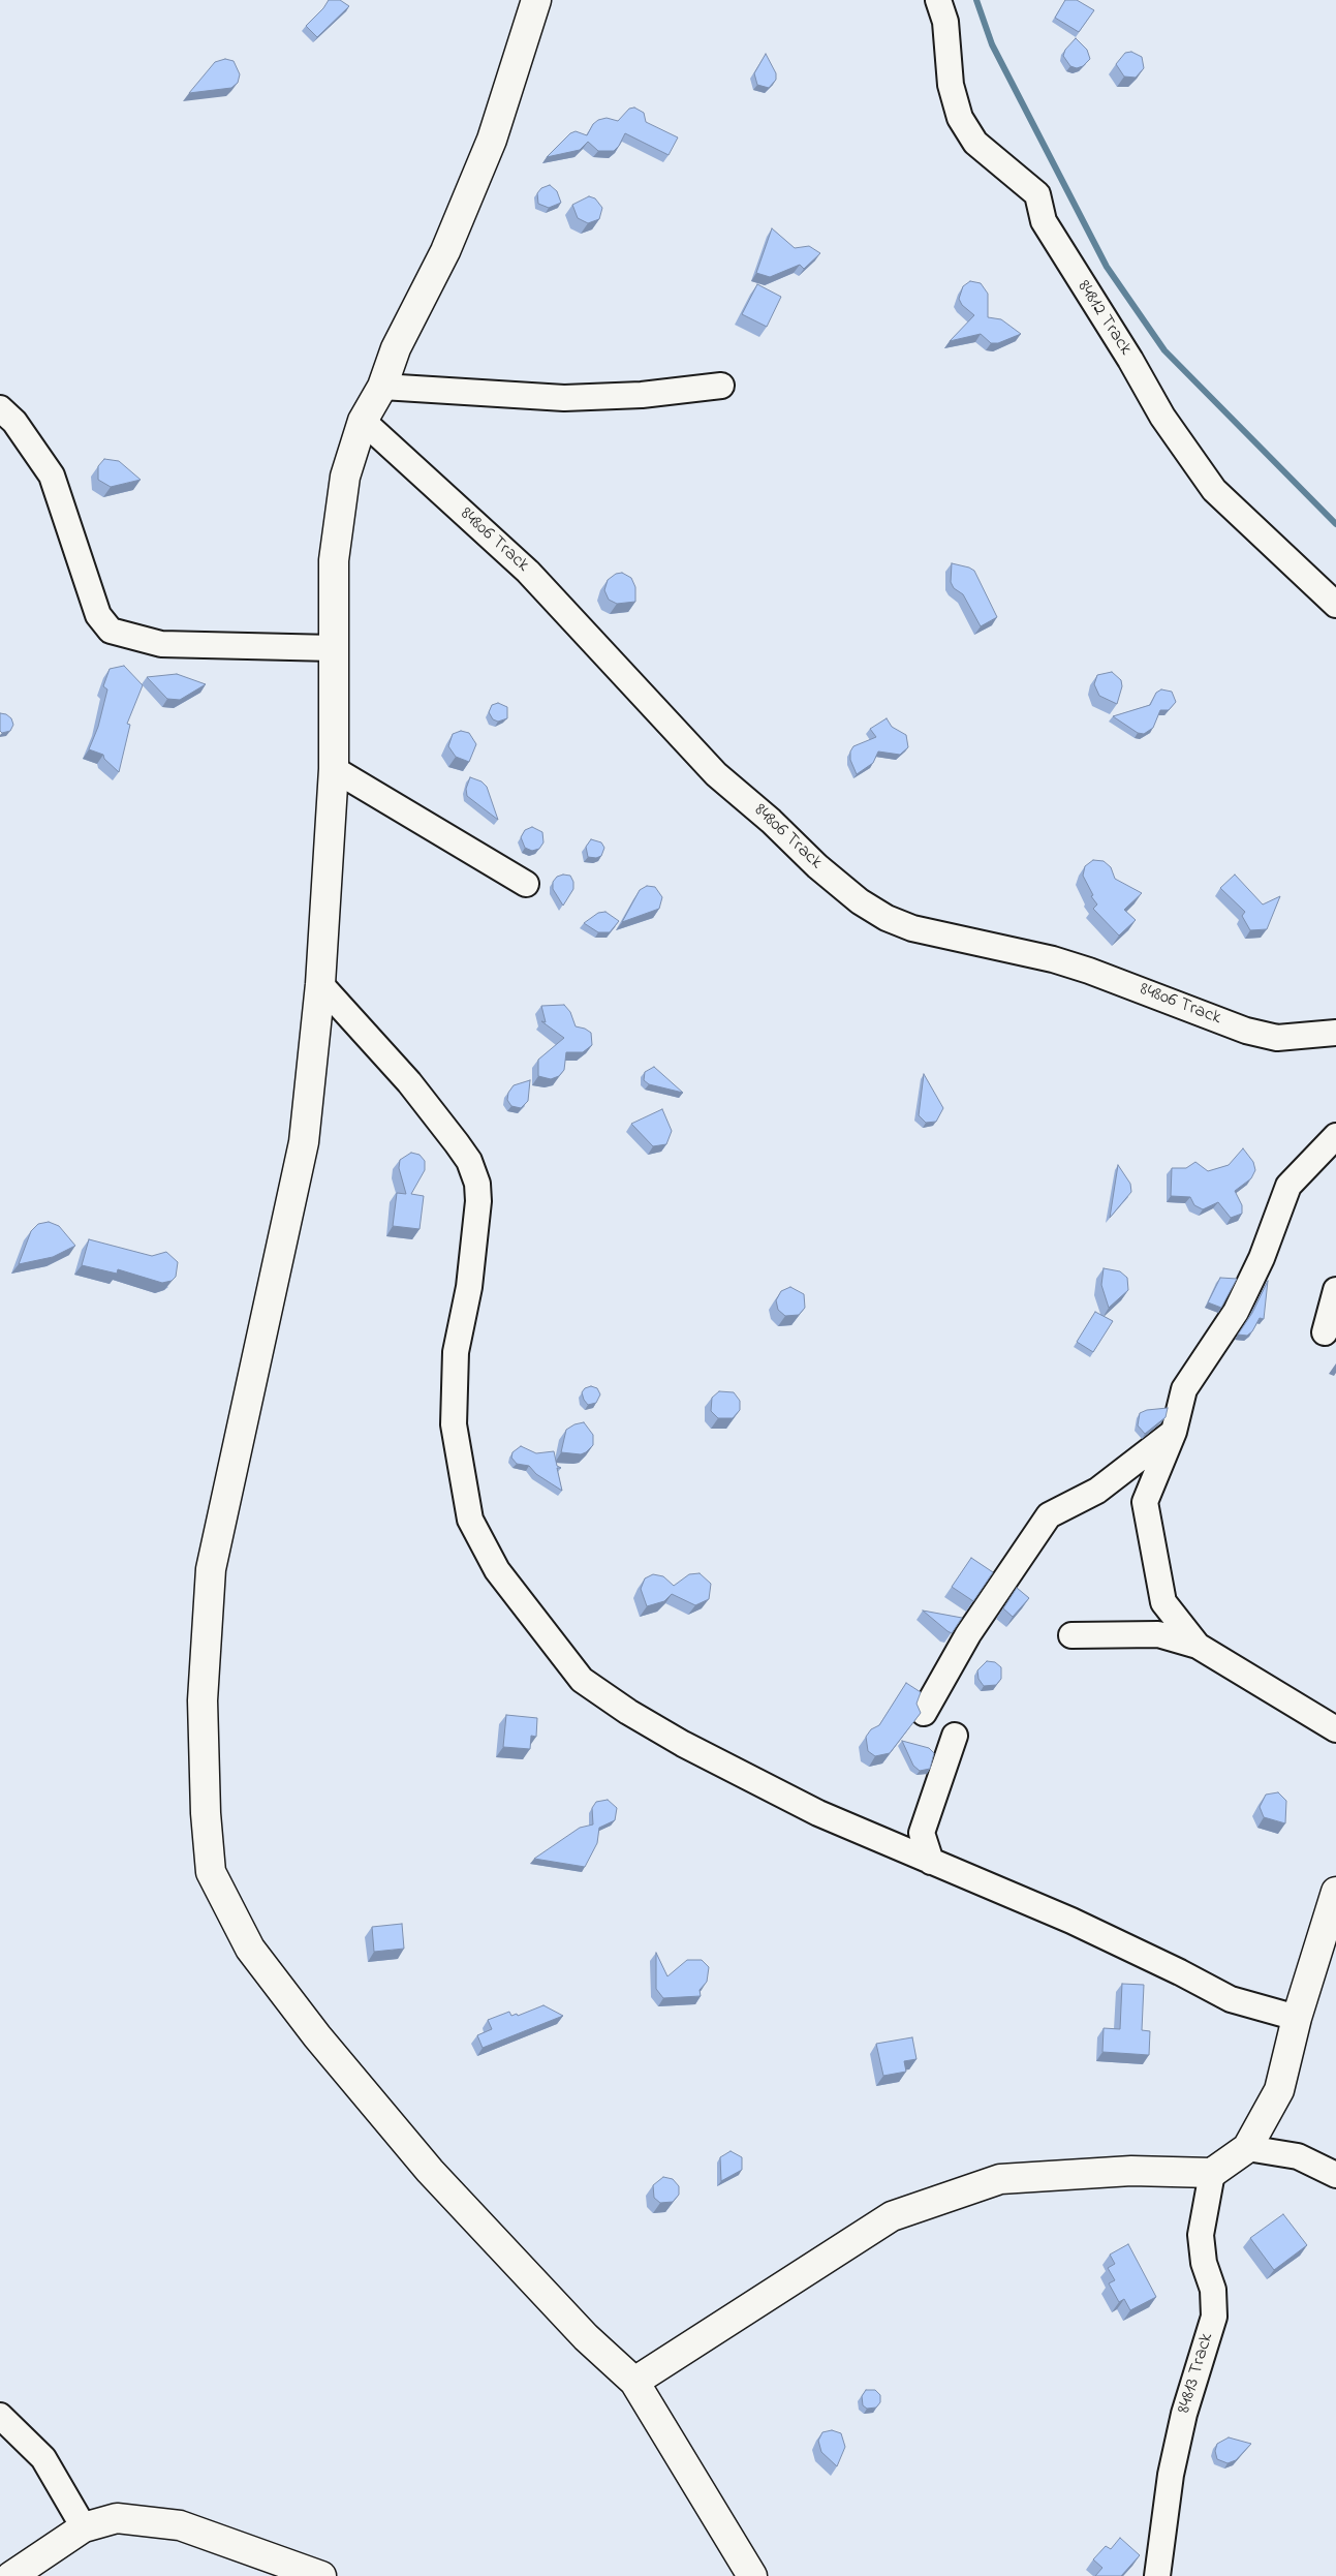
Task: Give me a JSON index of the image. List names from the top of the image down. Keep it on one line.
{"streets":{"street":["84812 Track","84806 Track","84813 Track"]}}
